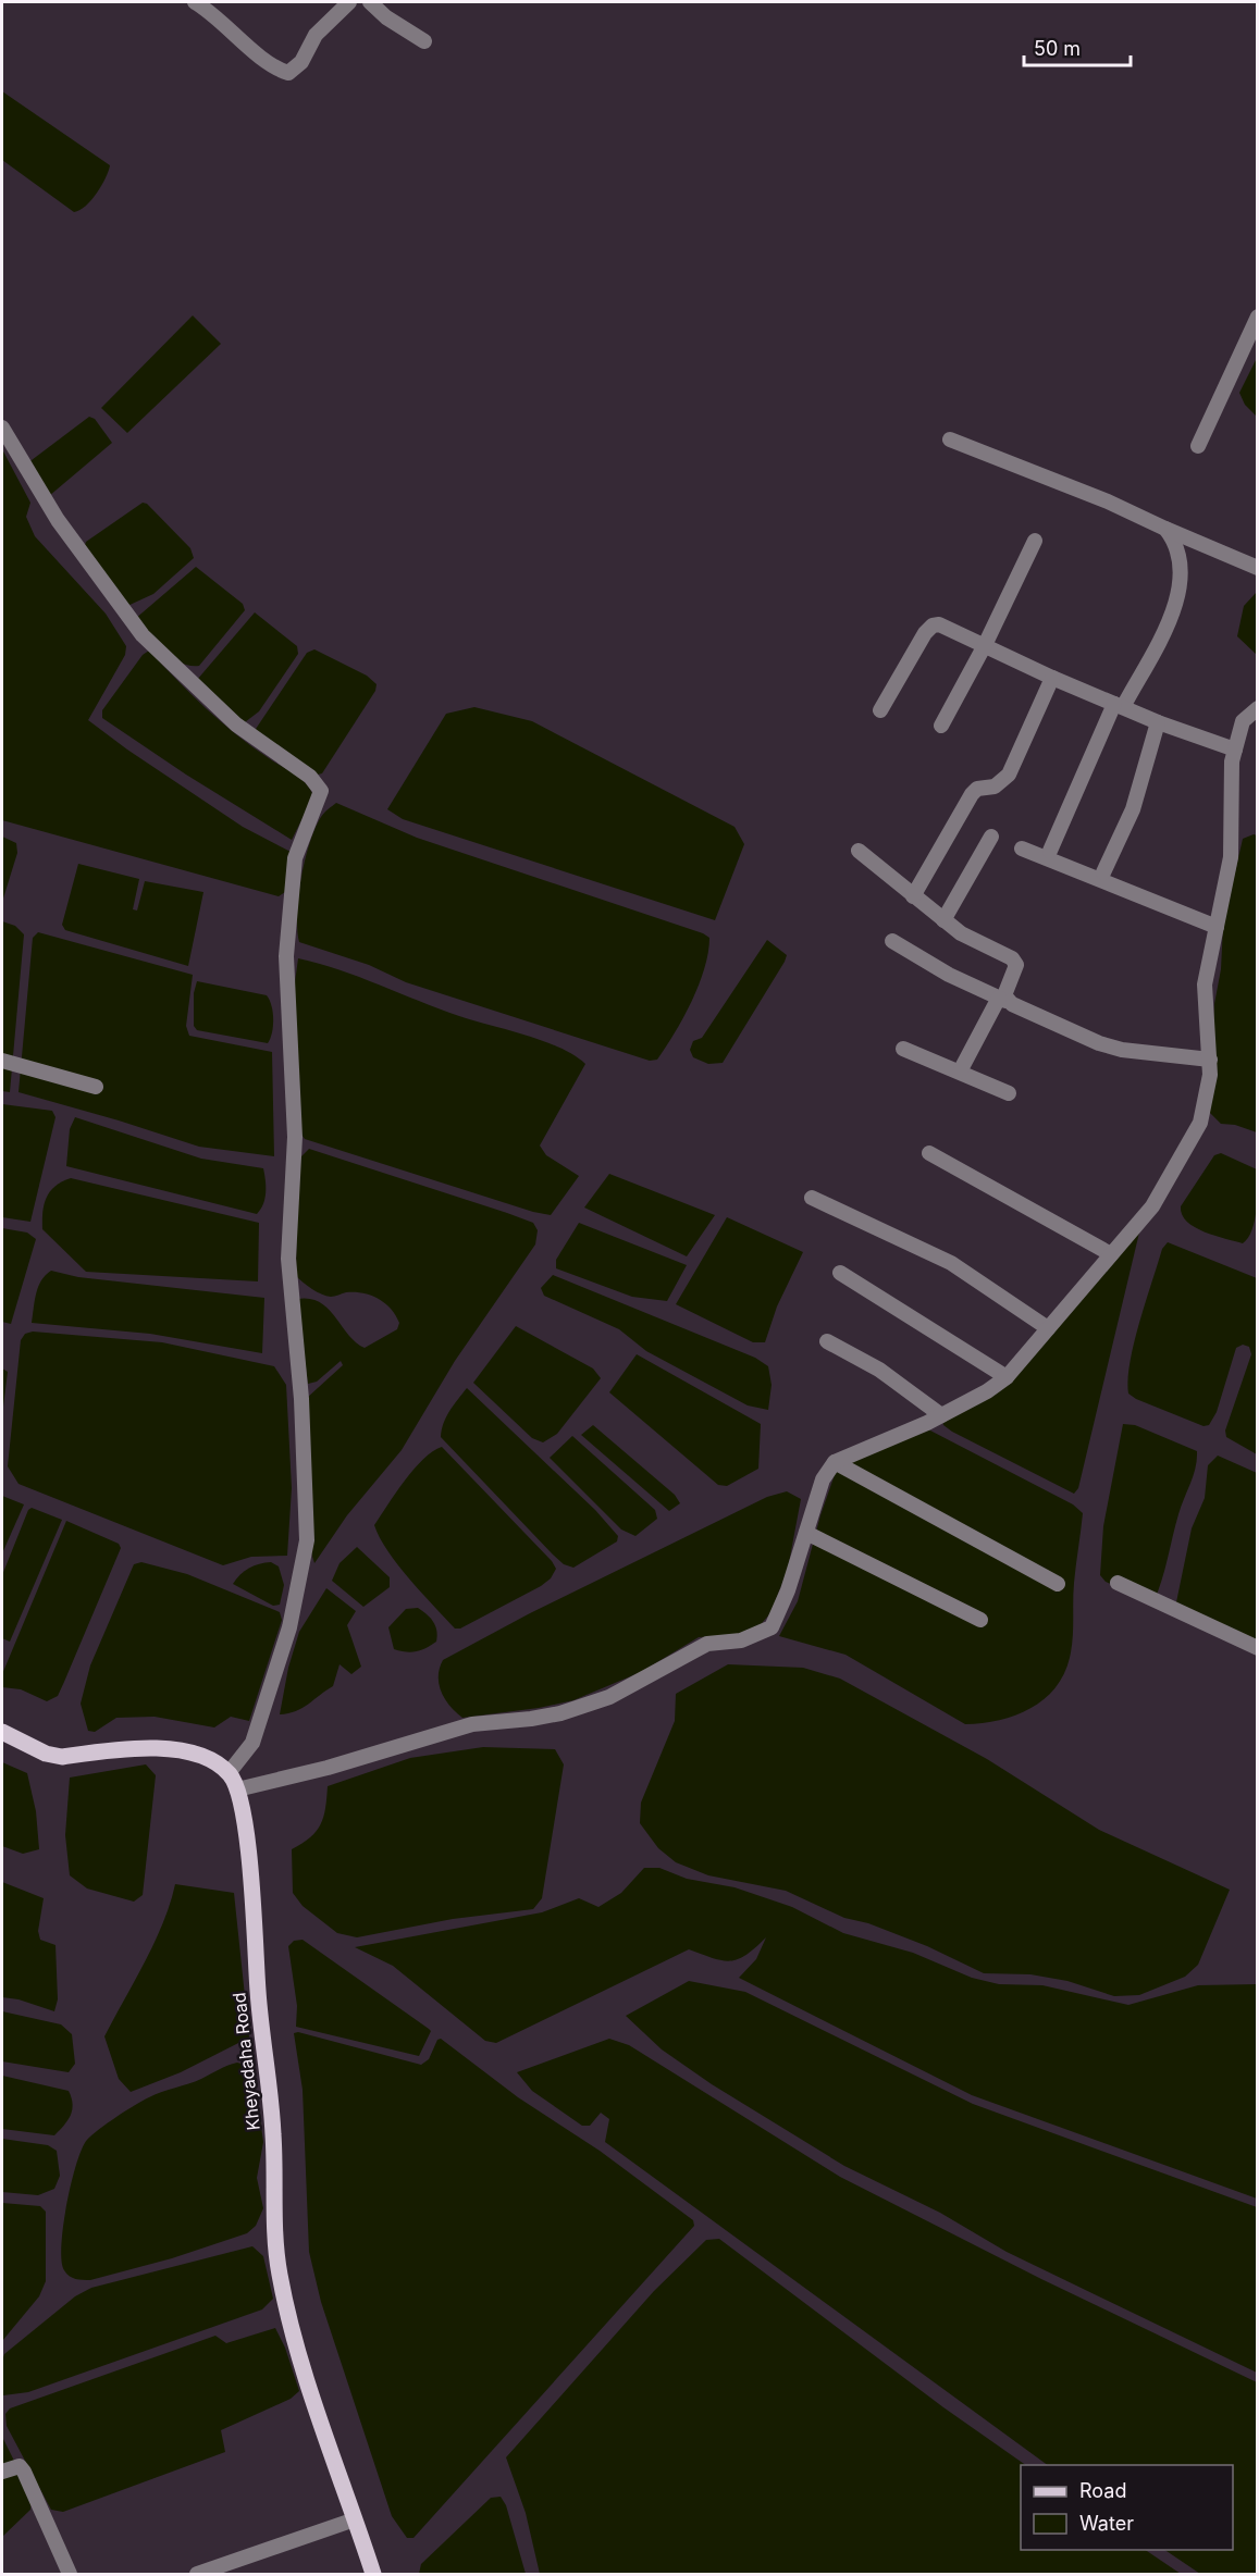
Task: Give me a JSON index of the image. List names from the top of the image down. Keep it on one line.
{"streets":{"main road":["Kheyadaha Road"]},"legend":["Road","Water"],"scale_bar":"50 m"}
